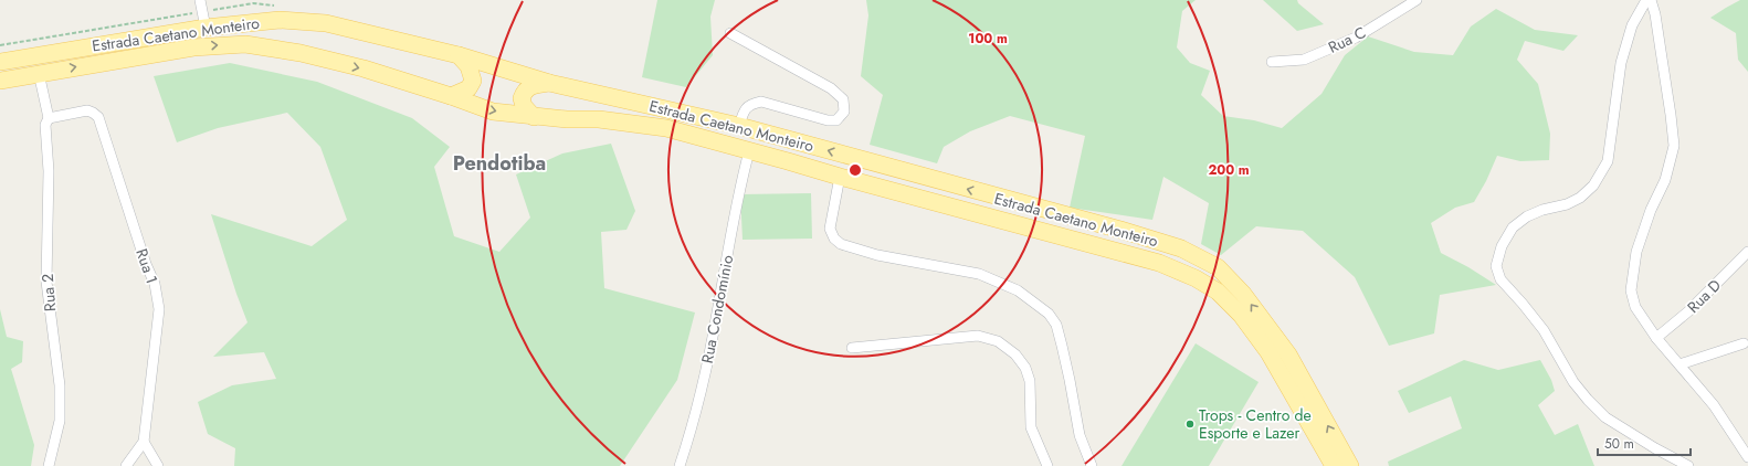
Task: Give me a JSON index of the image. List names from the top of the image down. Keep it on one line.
{"streets":{"main road":["Estrada Caetano Monteiro"],"street":["Rua C","Rua 1","Rua 2","Rua D","Rua Condomínio"]},"crossings":[["Estrada Caetano Monteiro","Rua 2"],["Estrada Caetano Monteiro","Rua Condomínio"],["Rua 1","Rua 2"]],"districts":["Pendotiba"],"places":["Trops - Centro de Esporte e Lazer"],"scale_bar":"50 m","rings":["100 m","200 m"]}
